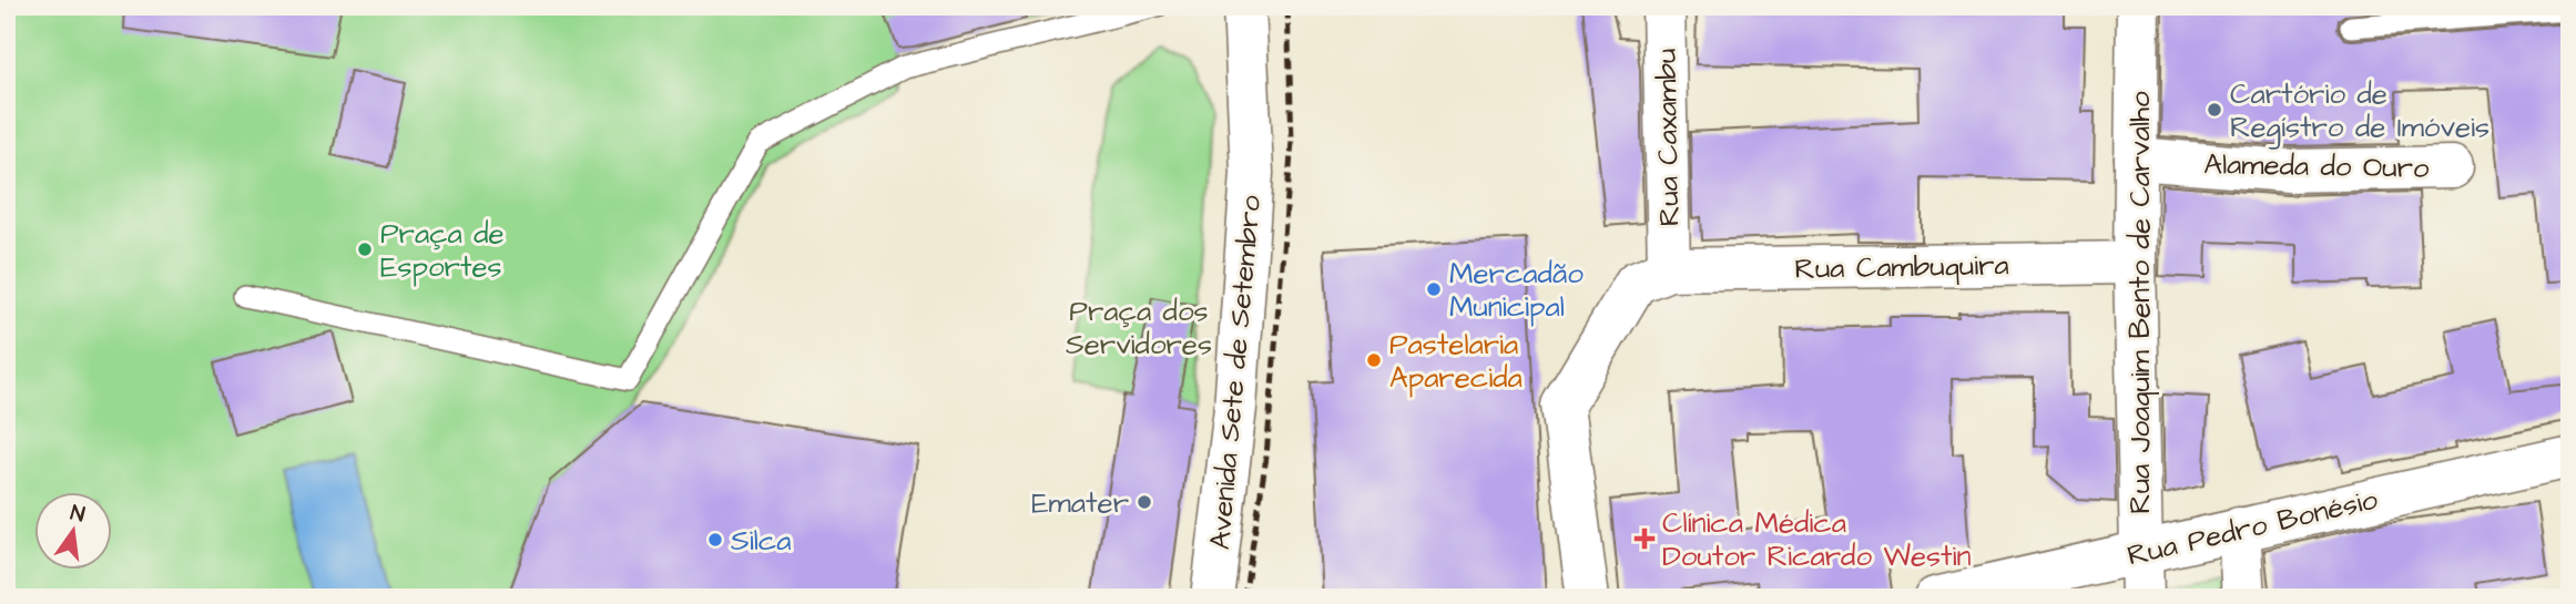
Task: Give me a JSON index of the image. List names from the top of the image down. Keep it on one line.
{"streets":{"street":["Rua Caxambu","Alameda do Ouro","Rua Cambuquira","Rua Joaquim Bento de Carvalho","Avenida Sete de Setembro","Rua Pedro Bonésio"]},"crossings":[["Rua Caxambu","Rua Cambuquira"],["Alameda do Ouro","Rua Joaquim Bento de Carvalho"],["Rua Cambuquira","Rua Joaquim Bento de Carvalho"],["Rua Joaquim Bento de Carvalho","Rua Pedro Bonésio"]],"parks":["Praça dos Servidores"],"places":{"other":["Cartório de Regístro de Imóveis","Praça de Esportes","Mercadão Municipal","Pastelaria Aparecida","Emater","Silca"],"health":["Clínica Médica Doutor Ricardo Westin"]},"north":"top"}
